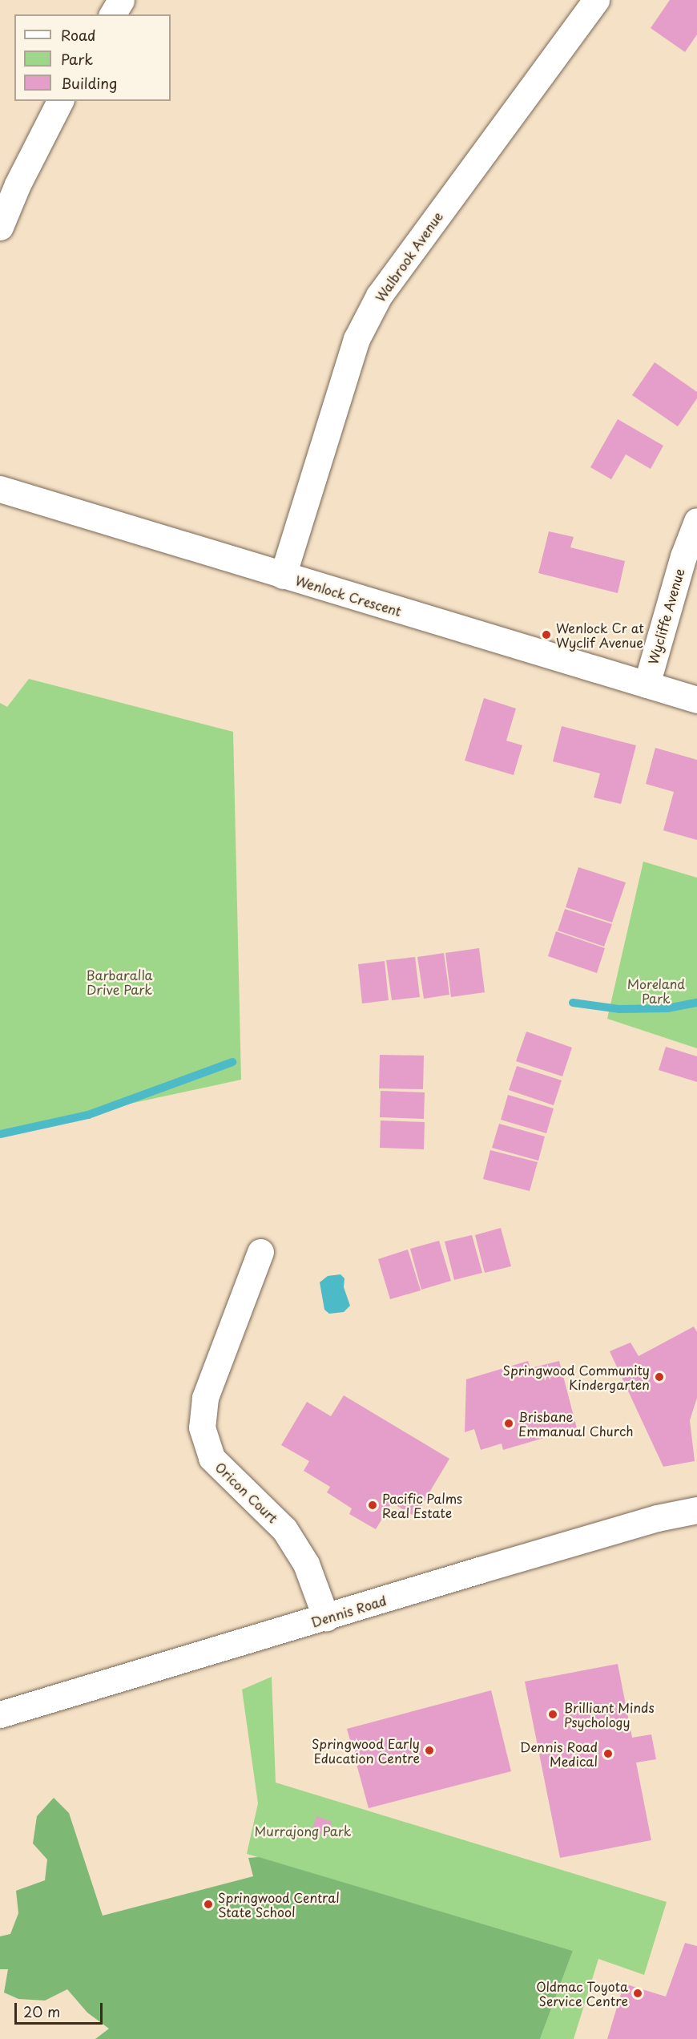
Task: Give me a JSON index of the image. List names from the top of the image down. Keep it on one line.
{"streets":{"street":["Walbrook Avenue","Wenlock Crescent","Wycliffe Avenue","Oricon Court","Dennis Road"]},"crossings":[["Walbrook Avenue","Wenlock Crescent"],["Wenlock Crescent","Wycliffe Avenue"],["Oricon Court","Dennis Road"]],"parks":["Barbaralla Drive Park","Moreland Park","Murrajong Park"],"places":["Wenlock Cr at Wyclif Avenue","Springwood Community Kindergarten","Brisbane Emmanual Church","Pacific Palms Real Estate","Brilliant Minds Psychology","Springwood Early Education Centre","Dennis Road Medical","Springwood Central State School","Oldmac Toyota Service Centre"],"legend":["Road","Park","Building"],"scale_bar":"20 m"}
